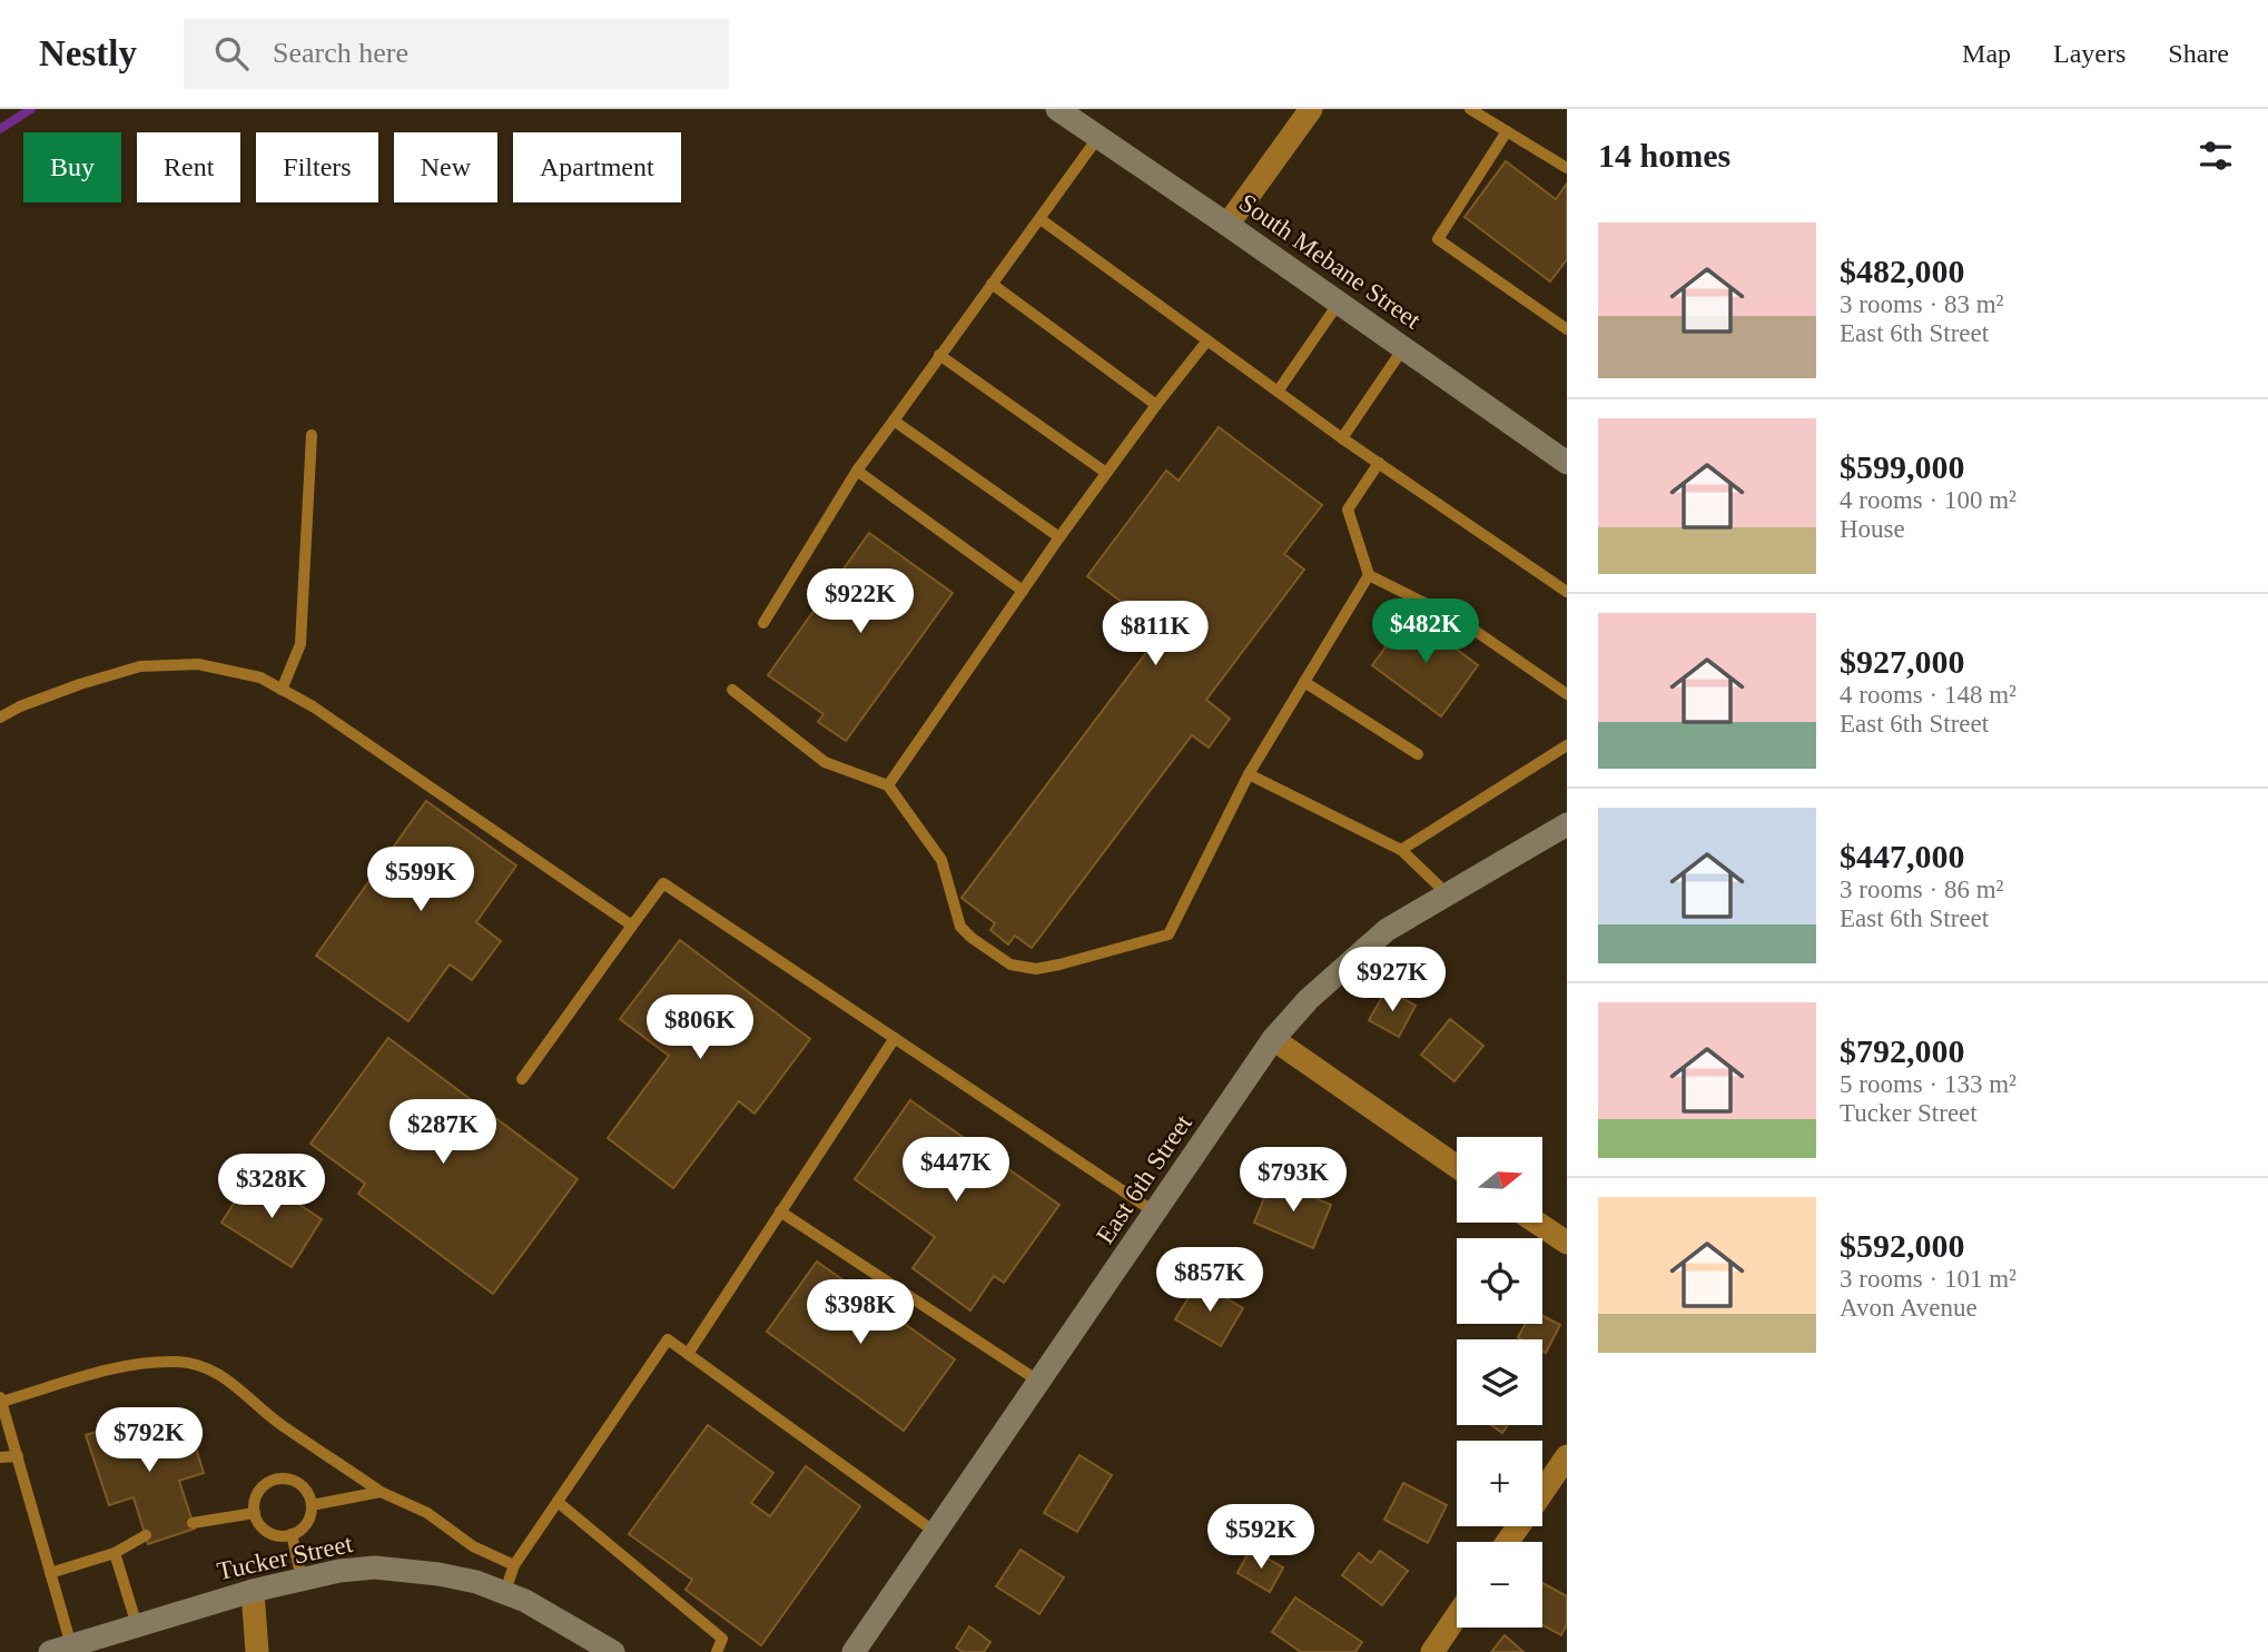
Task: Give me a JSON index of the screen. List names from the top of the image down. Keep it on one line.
{"streets":{"street":["South Mebane Street","East 6th Street","Tucker Street"]},"north":"right","page":{"header":"Nestly","search":"Search here","nav":["Map","Layers","Share"],"heading":"14 homes","chip":["Buy","Rent","Filters","New","Apartment"],"list":[{"name":"$482,000","note":"3 rooms · 83 m² · East 6th Street"},{"name":"$599,000","note":"4 rooms · 100 m² · House"},{"name":"$927,000","note":"4 rooms · 148 m² · East 6th Street"},{"name":"$447,000","note":"3 rooms · 86 m² · East 6th Street"},{"name":"$792,000","note":"5 rooms · 133 m² · Tucker Street"},{"name":"$592,000","note":"3 rooms · 101 m² · Avon Avenue"}],"price":["$922K","$482K","$811K","$599K","$927K","$806K","$287K","$447K","$793K","$328K","$857K","$398K","$792K","$592K"],"map_buttons":["+","−"]}}
